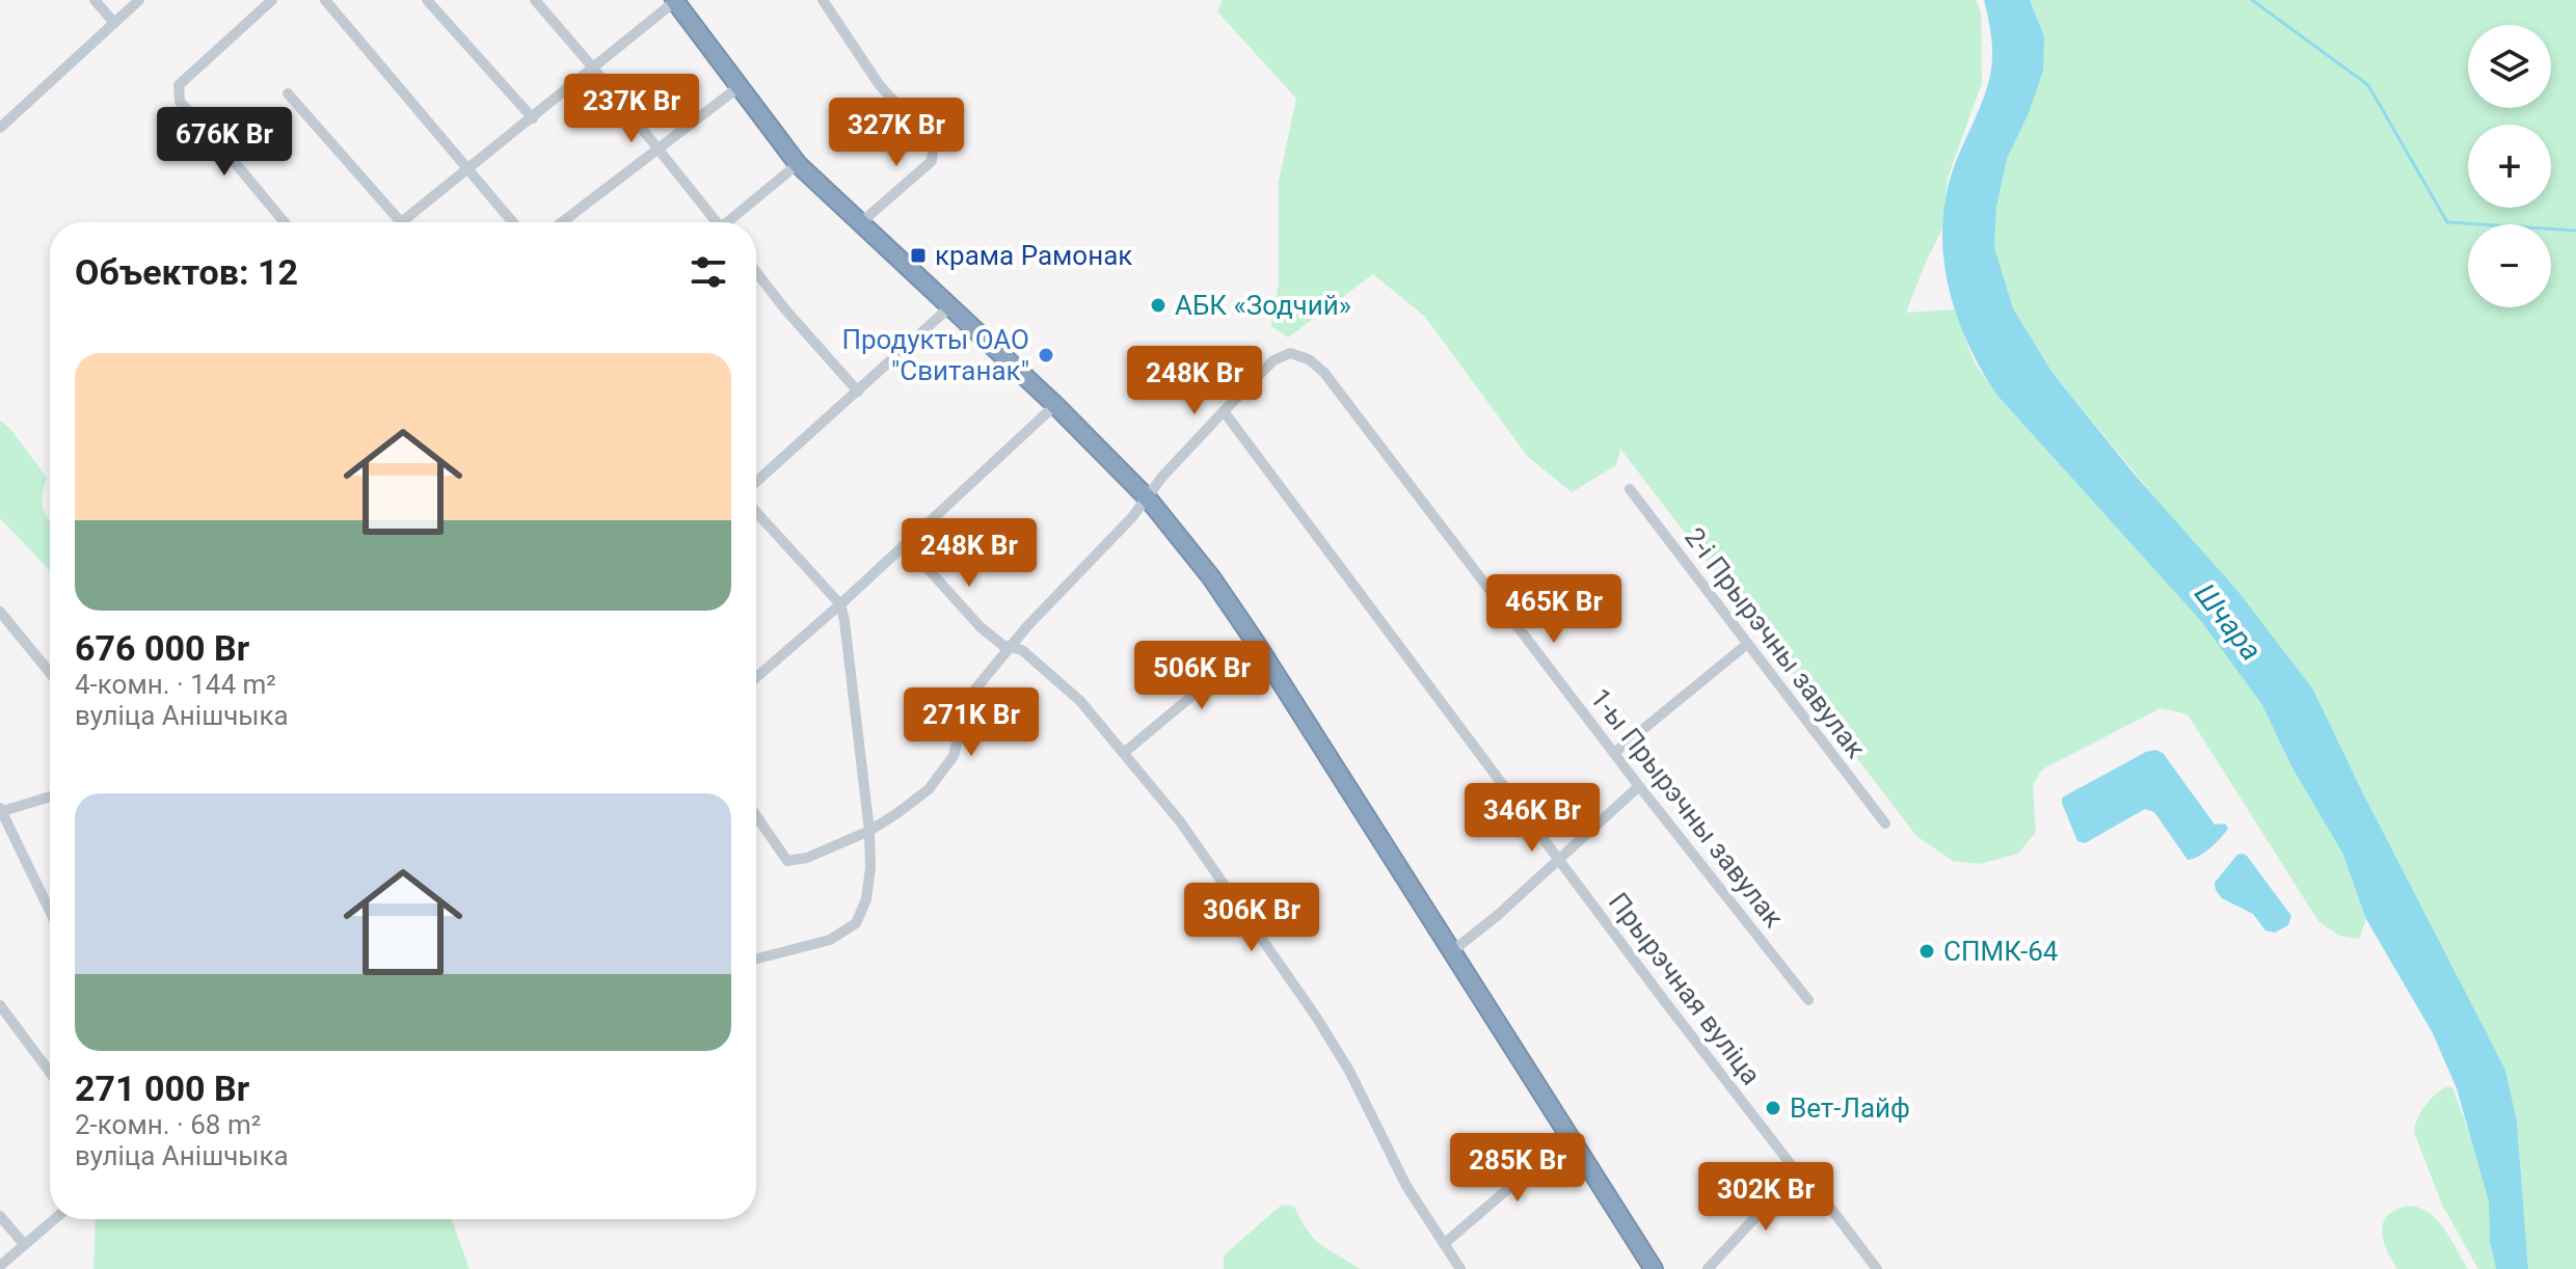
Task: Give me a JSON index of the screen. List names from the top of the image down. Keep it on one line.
{"streets":{"street":["2-і Прырэчны завулак","1-ы Прырэчны завулак","Прырэчная вуліца"]},"crossings":[["1-ы Прырэчны завулак","Прырэчная вуліца"]],"water":["Шчара"],"places":{"transit":["крама Рамонак"],"other":["АБК «Зодчий»","Продукты ОАО \"Свитанак\"","СПМК-64","Вет-Лайф"]},"page":{"map_buttons":["+","−"],"price":["237K Br","327K Br","676K Br","248K Br","248K Br","465K Br","506K Br","271K Br","346K Br","306K Br","285K Br","302K Br"],"heading":"Объектов: 12","list":[{"name":"676 000 Br","note":"4-комн. · 144 m² · вуліца Анішчыка"},{"name":"271 000 Br","note":"2-комн. · 68 m² · вуліца Анішчыка"}]}}
